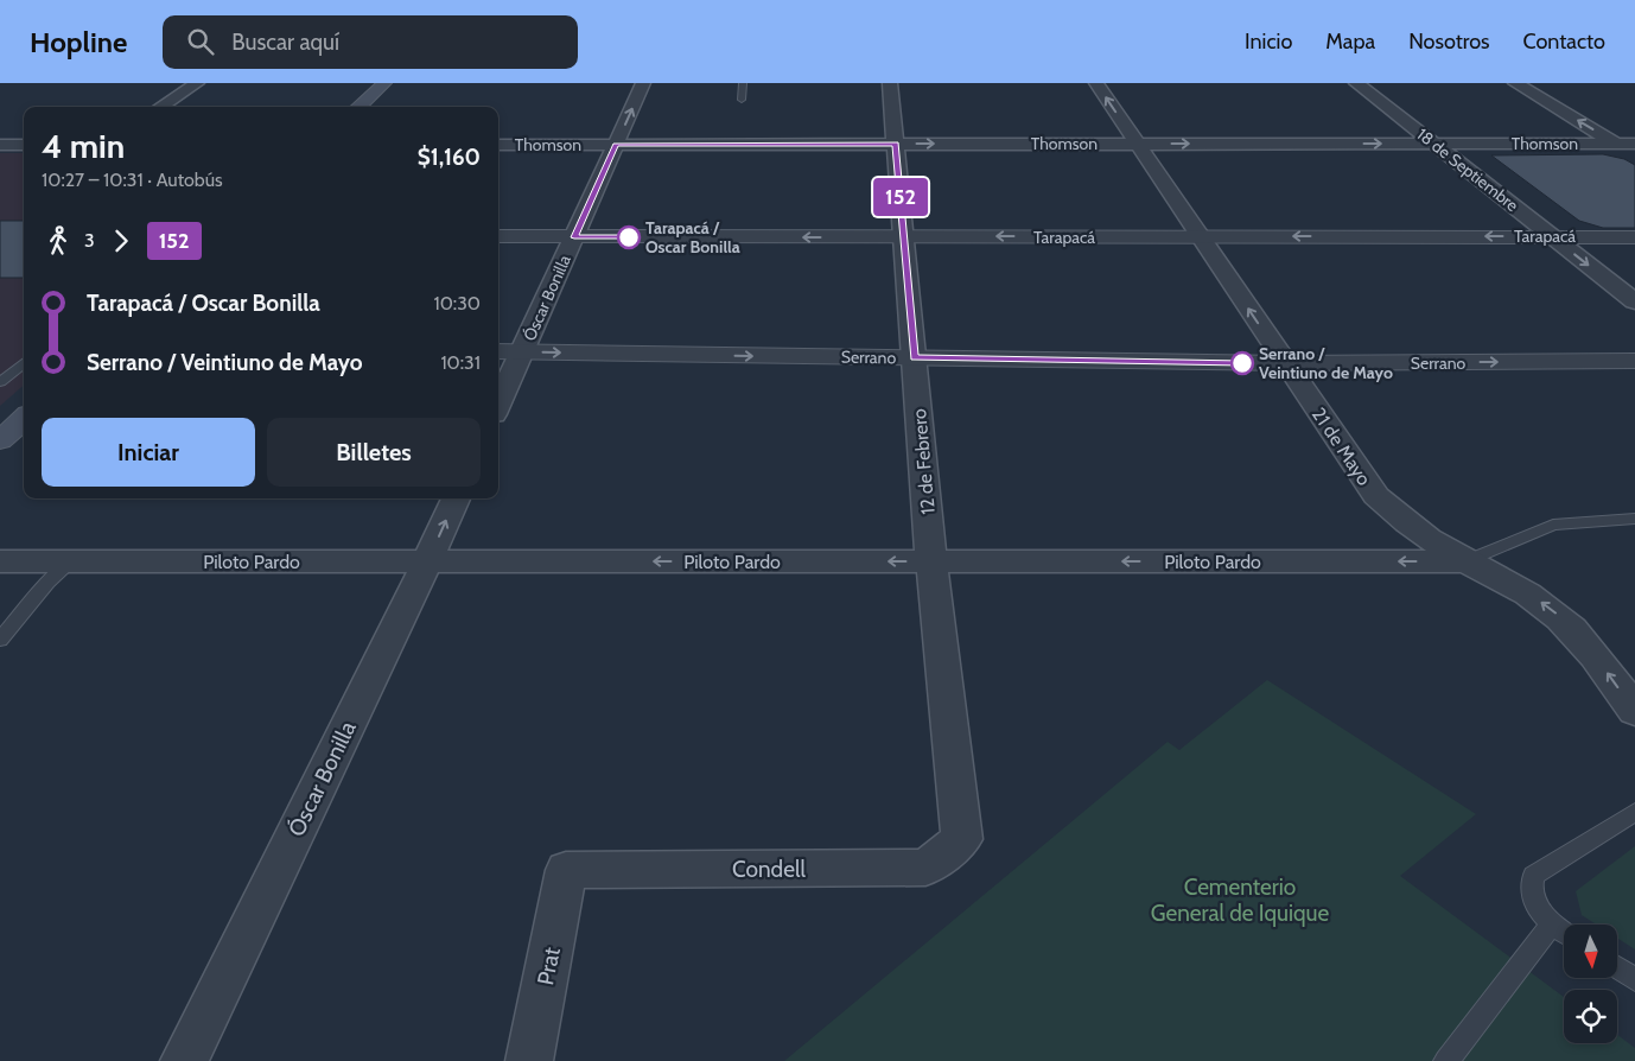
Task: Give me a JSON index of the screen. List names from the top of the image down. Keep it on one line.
{"streets":{"street":["Thomson","18 de Septiembre","Tarapacá","Óscar Bonilla","Serrano","21 de Mayo","12 de Febrero","Piloto Pardo","Condell","Prat"]},"crossings":[["Thomson","18 de Septiembre"],["Thomson","Óscar Bonilla"],["Thomson","21 de Mayo"],["Thomson","12 de Febrero"],["18 de Septiembre","Tarapacá"],["Tarapacá","Óscar Bonilla"],["Tarapacá","21 de Mayo"],["Tarapacá","12 de Febrero"],["Óscar Bonilla","Serrano"],["Óscar Bonilla","Piloto Pardo"],["Serrano","21 de Mayo"],["Serrano","12 de Febrero"],["21 de Mayo","Piloto Pardo"],["12 de Febrero","Piloto Pardo"],["12 de Febrero","Condell"],["Condell","Prat"]],"one_way":["Thomson","Tarapacá","Serrano","21 de Mayo","Piloto Pardo"],"parks":["Cementerio General de Iquique"],"places":["Tarapacá / Oscar Bonilla","Serrano / Veintiuno de Mayo"],"lines":["bus line 152"],"north":"bottom","page":{"header":"Hopline","search":"Buscar aquí","nav":["Inicio","Mapa","Nosotros","Contacto"],"on_map":"152","heading":["4 min","10:27 – 10:31 · Autobús","$1,160"],"legs":["3","152"],"list":[{"name":"Tarapacá / Oscar Bonilla","value":"10:30"},{"name":"Serrano / Veintiuno de Mayo","value":"10:31"}],"buttons":["Iniciar","Billetes"]}}
